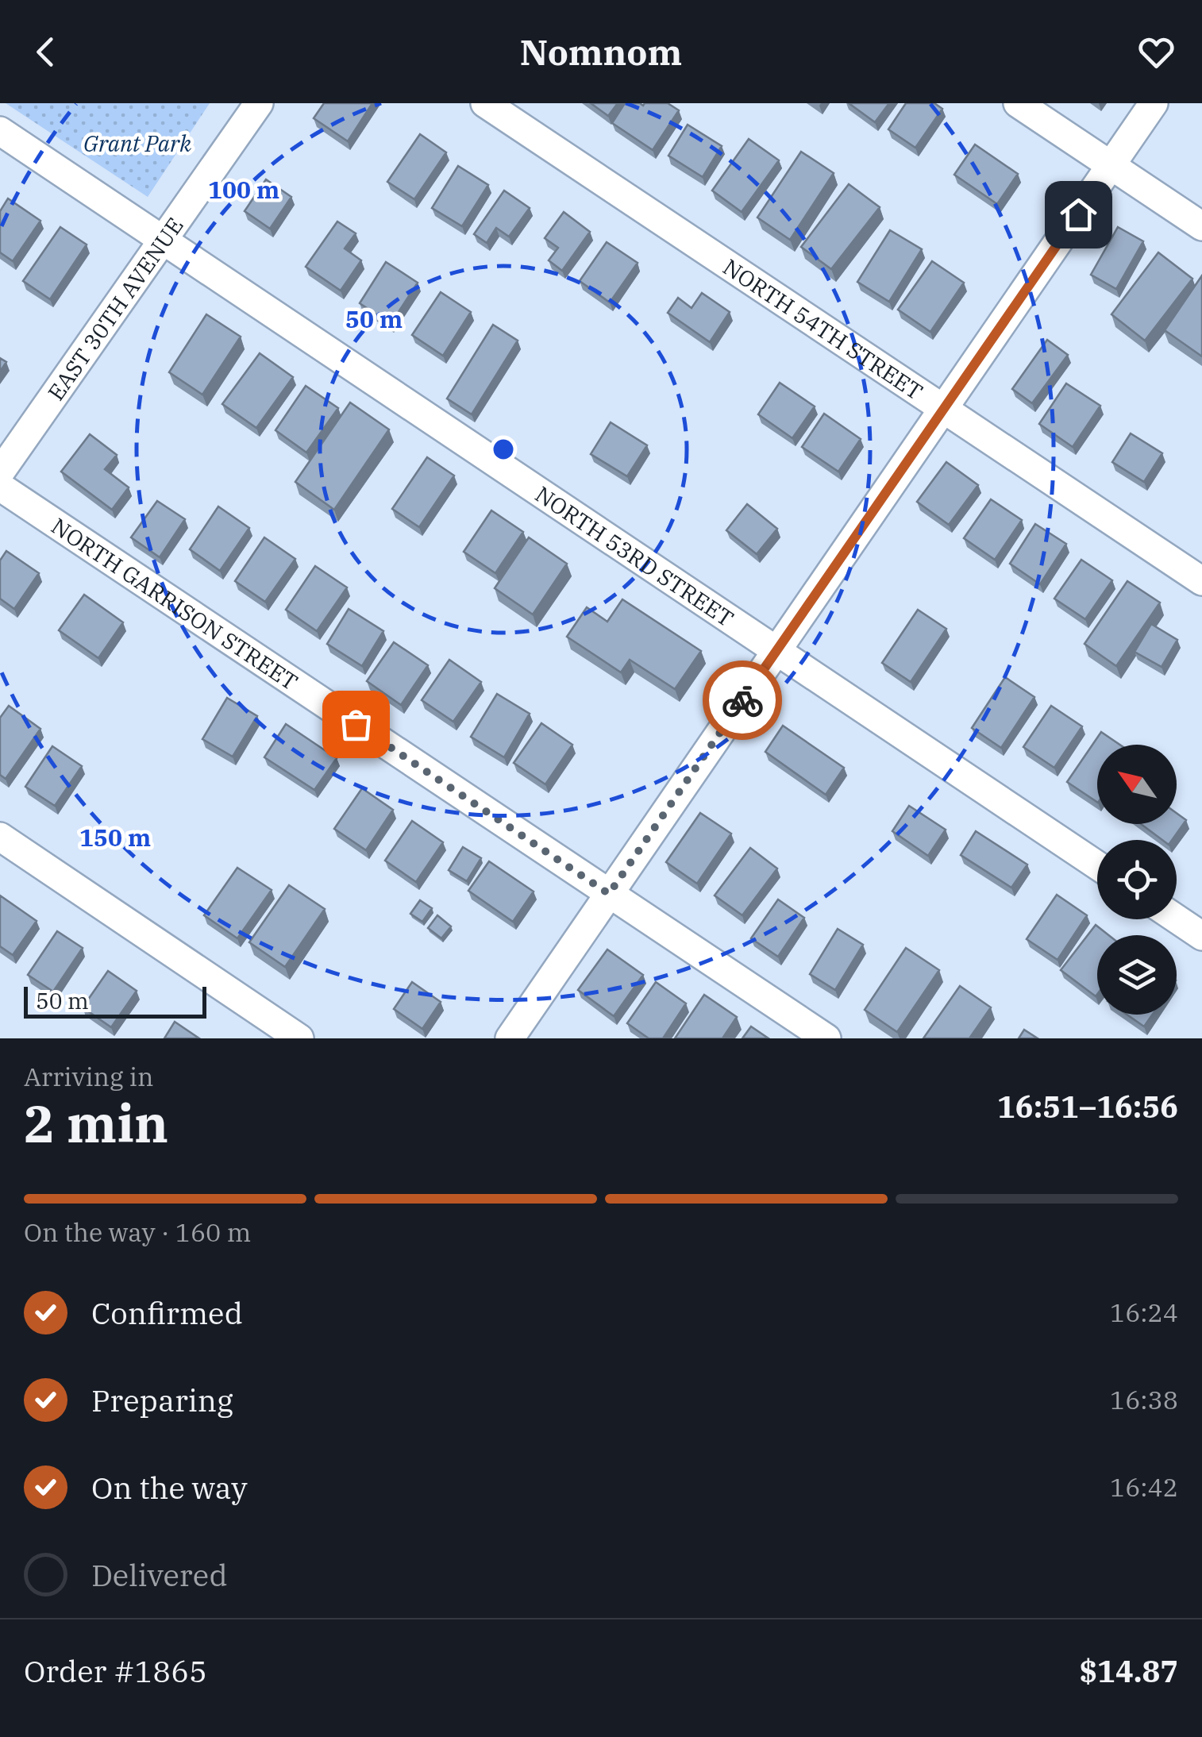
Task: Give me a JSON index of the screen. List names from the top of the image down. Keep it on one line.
{"streets":{"street":["EAST 30TH AVENUE","NORTH 54TH STREET","NORTH 53RD STREET","NORTH GARRISON STREET"]},"crossings":[["EAST 30TH AVENUE","NORTH 53RD STREET"]],"parks":["Grant Park"],"scale_bar":"50 m","north":"top left","page":{"header":"Nomnom","scale":"50 m","heading":["2 min","Arriving in","16:51–16:56"],"panel":["Order #1865","$14.87"],"bar":"On the way · 160 m","list":[["Confirmed","16:24"],["Preparing","16:38"],["On the way","16:42"],"Delivered"]},"rings":["100 m","50 m","150 m"]}
